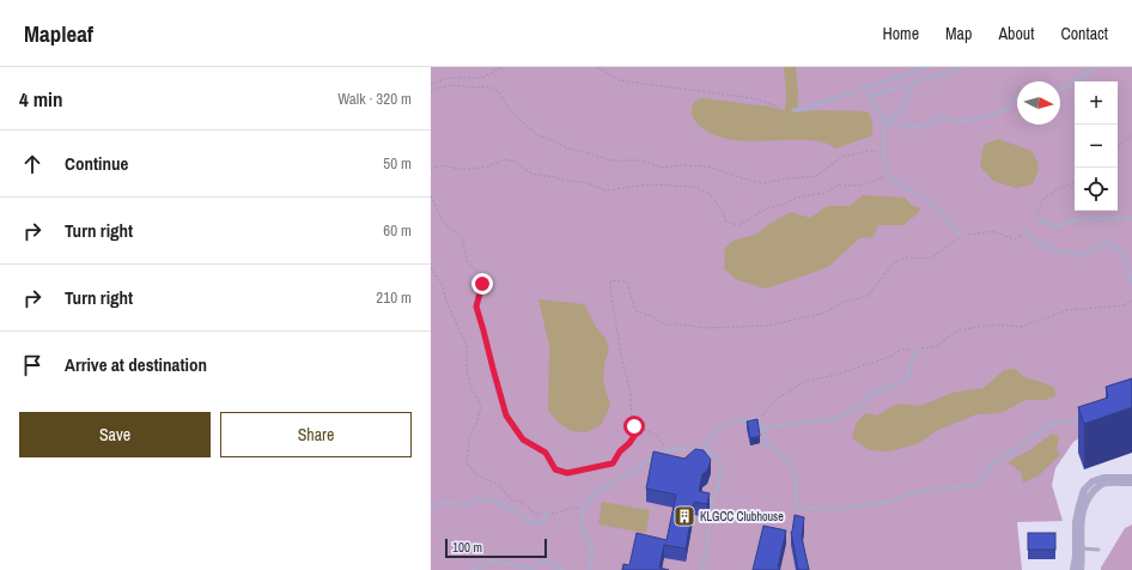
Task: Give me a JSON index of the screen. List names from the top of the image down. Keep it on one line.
{"places":{"building":["KLGCC Clubhouse"]},"scale_bar":"100 m","north":"right","page":{"header":"Mapleaf","nav":["Home","Map","About","Contact"],"heading":["4 min","Walk · 320 m"],"map_buttons":["+","−"],"list":[["Continue","50 m"],["Turn right","60 m"],["Turn right","210 m"],"Arrive at destination"],"buttons":["Save","Share"],"scale":"100 m"}}
